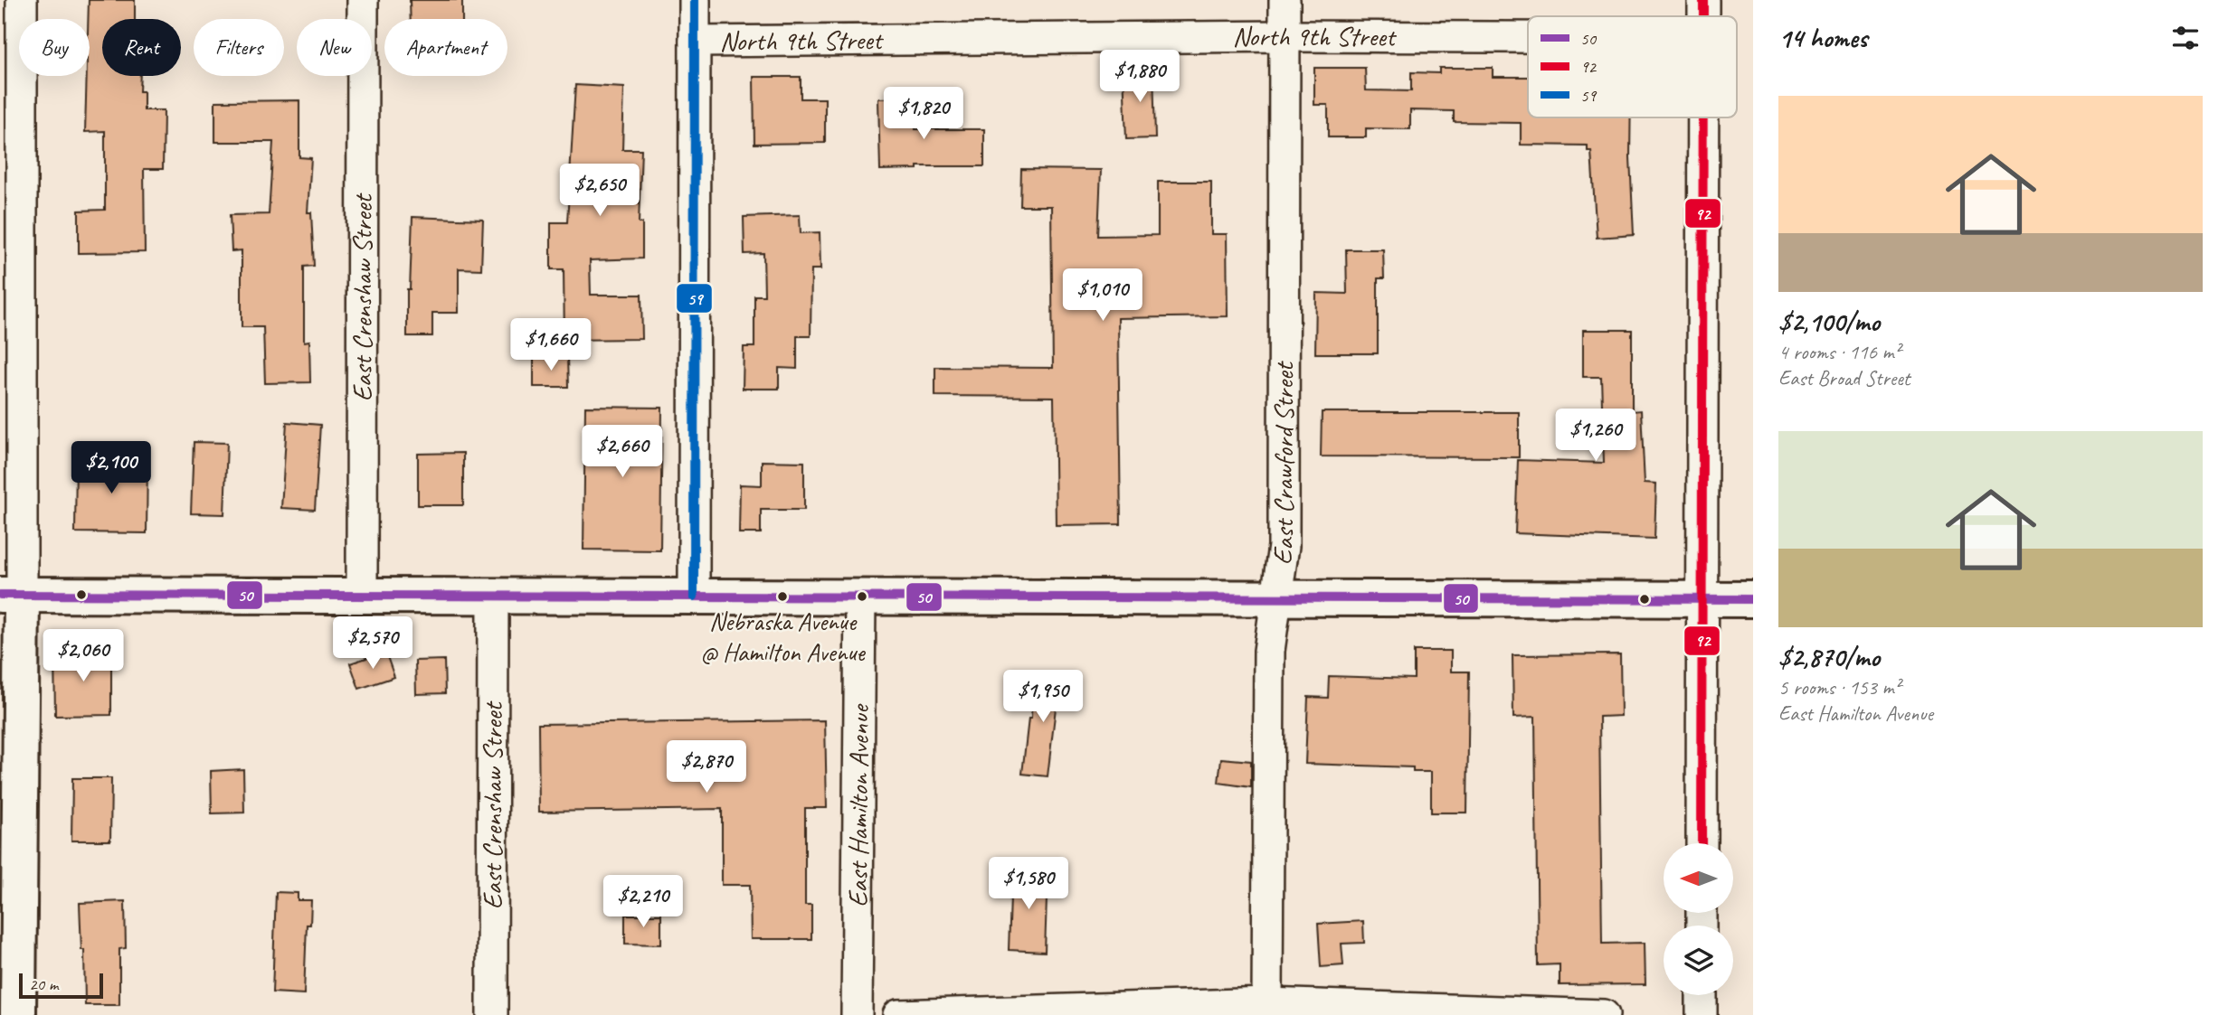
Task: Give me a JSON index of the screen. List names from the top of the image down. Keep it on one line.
{"streets":{"street":["North 9th Street","East Crenshaw Street","East Crawford Street","East Hamilton Avenue"]},"crossings":[["North 9th Street","East Crawford Street"]],"places":["Nebraska Avenue @ Hamilton Avenue"],"lines":["transit line 92","transit line 59","transit line 50"],"legend":["50","92","59"],"scale_bar":"20 m","north":"left","page":{"heading":"14 homes","chip":["Buy","Rent","Filters","New","Apartment"],"price":["$1,880","$1,820","$2,650","$1,010","$1,660","$1,260","$2,660","$2,100","$2,570","$2,060","$1,950","$2,870","$1,580","$2,210"],"list":[{"name":"$2,100/mo","note":"4 rooms · 116 m² · East Broad Street"},{"name":"$2,870/mo","note":"5 rooms · 153 m² · East Hamilton Avenue"}],"scale":"20 m"}}
